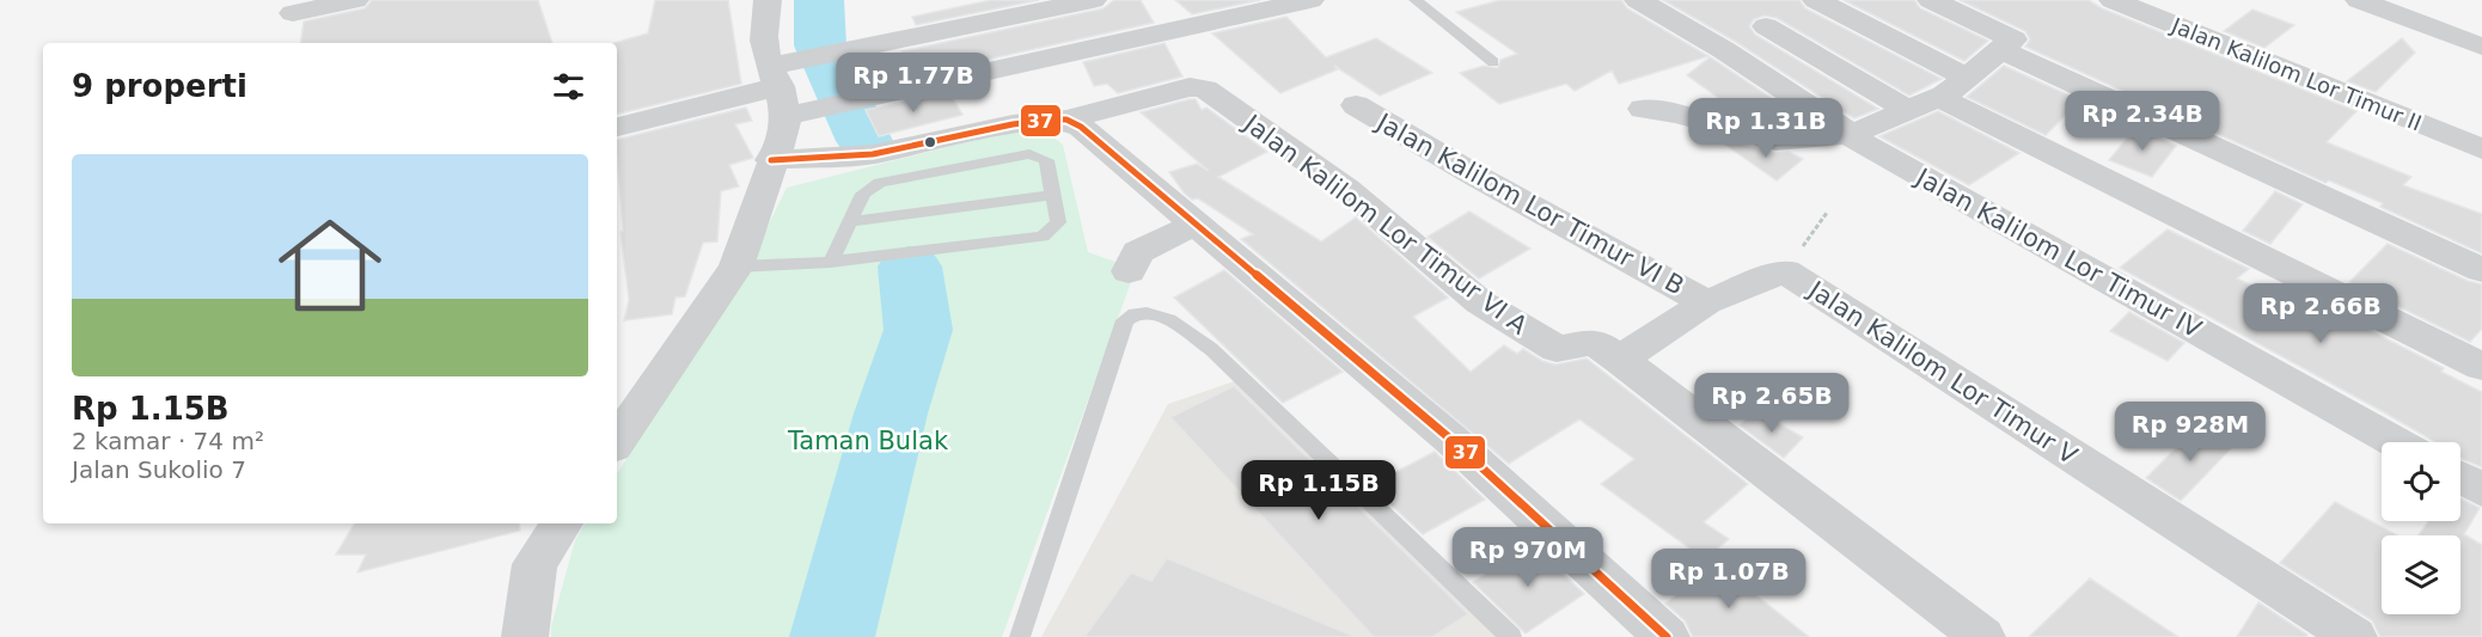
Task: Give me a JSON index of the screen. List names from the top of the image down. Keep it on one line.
{"streets":{"street":["Jalan Kalilom Lor Timur II","Jalan Kalilom Lor Timur VI B","Jalan Kalilom Lor Timur VI A","Jalan Kalilom Lor Timur IV","Jalan Kalilom Lor Timur V"]},"parks":["Taman Bulak"],"lines":["transit line 37"],"page":{"heading":"9 properti","price":["Rp 1.77B","Rp 2.34B","Rp 1.31B","Rp 2.66B","Rp 2.65B","Rp 928M","Rp 1.15B","Rp 970M","Rp 1.07B"],"list":[{"name":"Rp 1.15B","note":"2 kamar · 74 m² · Jalan Sukolio 7"}]}}
